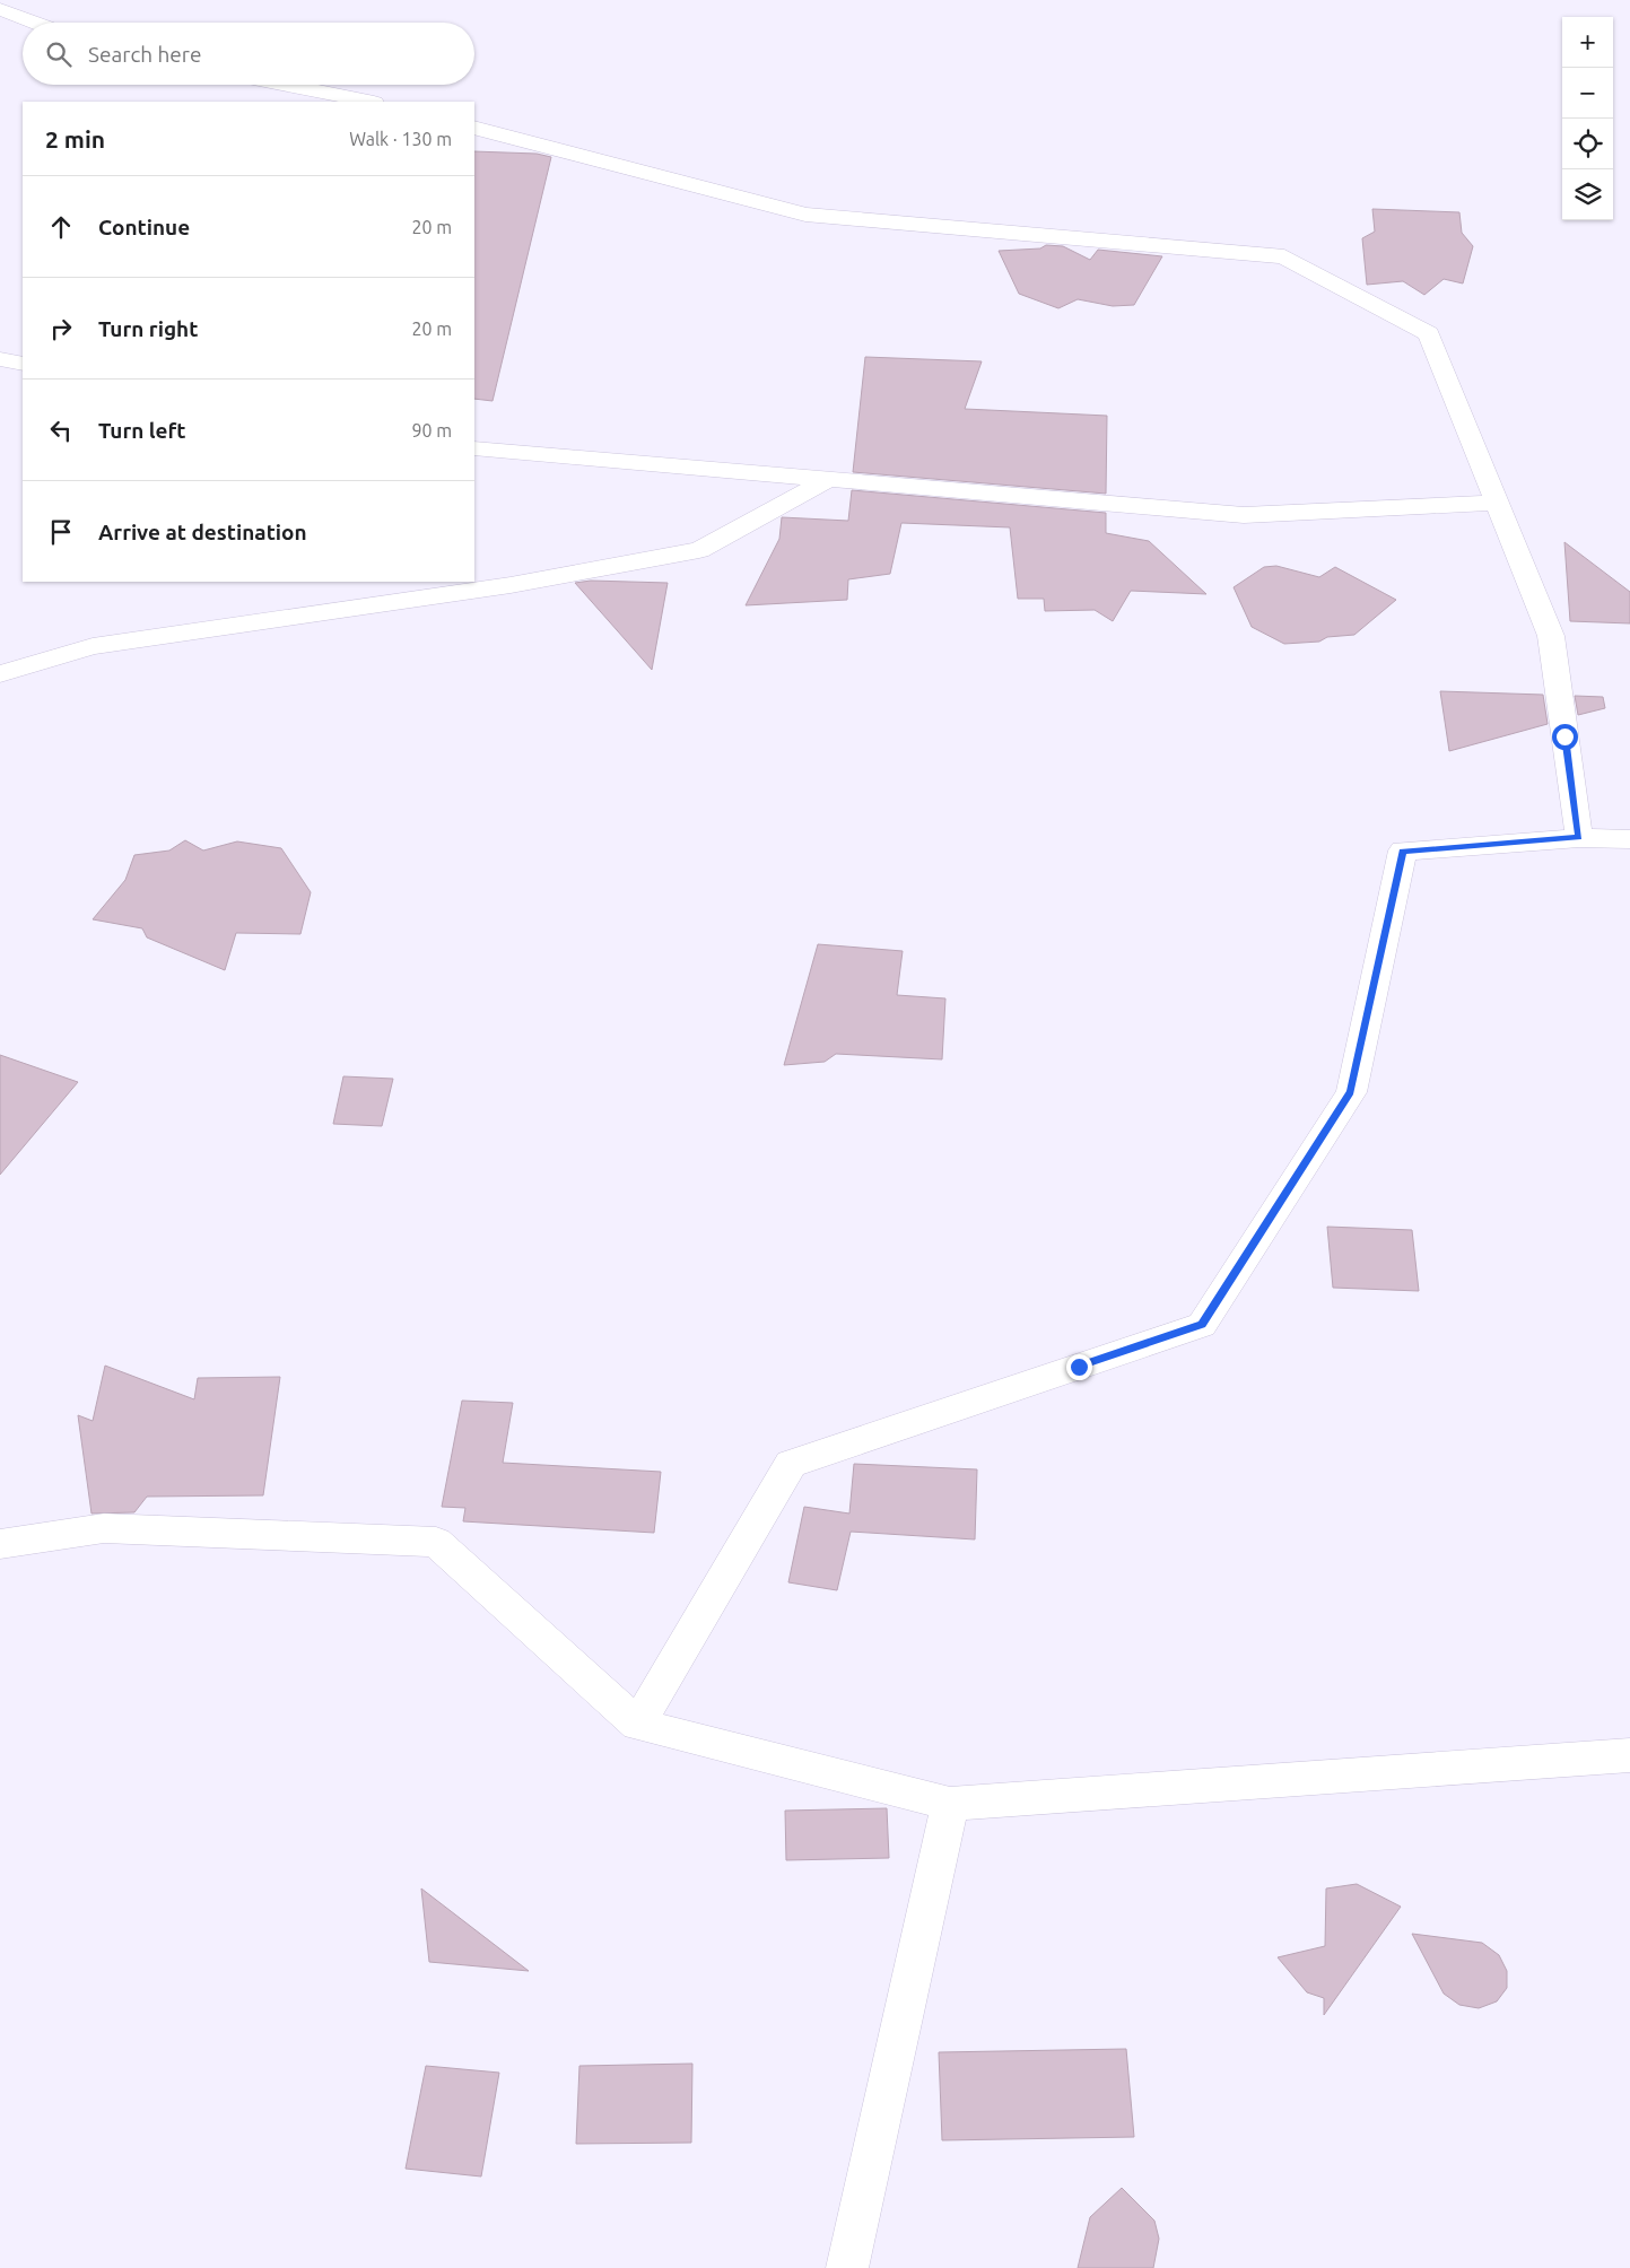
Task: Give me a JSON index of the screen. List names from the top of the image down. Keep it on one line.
{"page":{"map_buttons":["+","−"],"search":"Search here","heading":["2 min","Walk · 130 m"],"list":[["Continue","20 m"],["Turn right","20 m"],["Turn left","90 m"],"Arrive at destination"]}}
